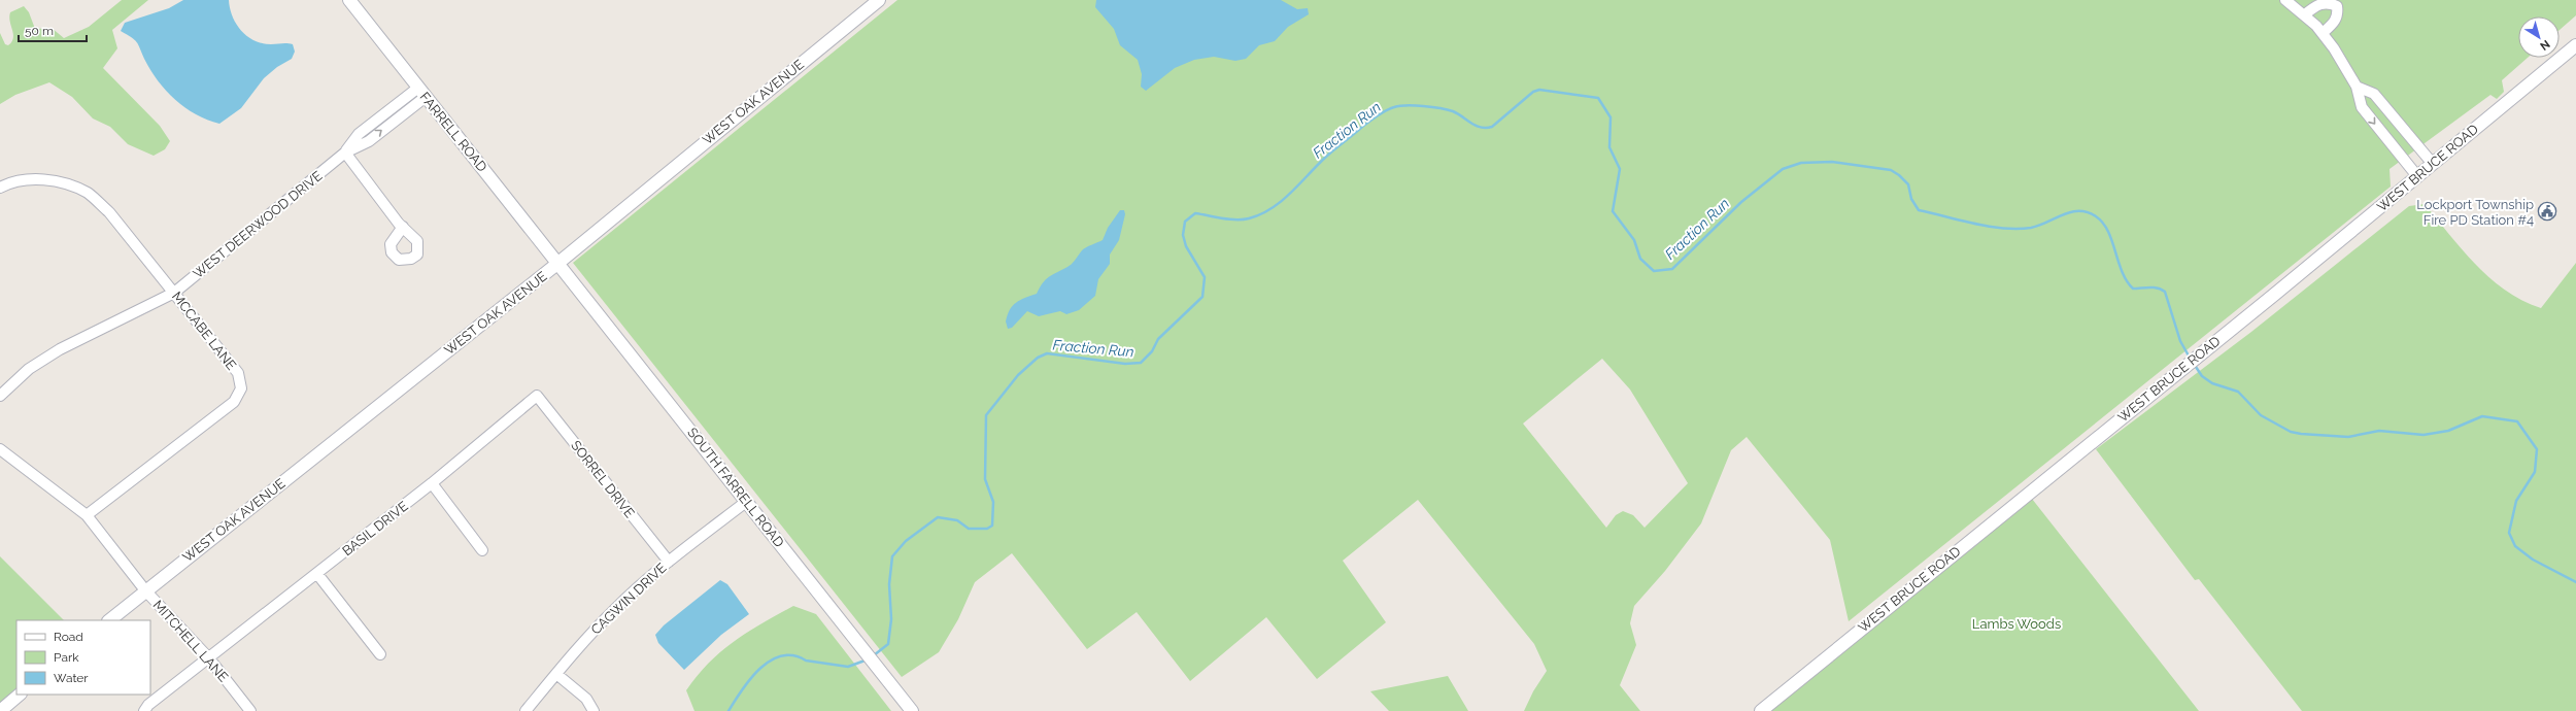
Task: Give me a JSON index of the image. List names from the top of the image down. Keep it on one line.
{"streets":{"street":["WEST OAK AVENUE","FARRELL ROAD","WEST BRUCE ROAD","WEST DEERWOOD DRIVE","MCCABE LANE","SORREL DRIVE","SOUTH FARRELL ROAD","BASIL DRIVE","CAGWIN DRIVE","MITCHELL LANE"]},"crossings":[["WEST OAK AVENUE","FARRELL ROAD"],["WEST OAK AVENUE","SOUTH FARRELL ROAD"],["WEST OAK AVENUE","MITCHELL LANE"],["FARRELL ROAD","WEST DEERWOOD DRIVE"],["FARRELL ROAD","SOUTH FARRELL ROAD"],["WEST DEERWOOD DRIVE","MCCABE LANE"],["MCCABE LANE","MITCHELL LANE"],["SORREL DRIVE","BASIL DRIVE"],["SORREL DRIVE","CAGWIN DRIVE"],["SOUTH FARRELL ROAD","CAGWIN DRIVE"],["BASIL DRIVE","MITCHELL LANE"]],"water":["Fraction Run"],"parks":["Lambs Woods"],"places":{"public building":["Lockport Township Fire PD Station #4"]},"legend":["Road","Park","Water"],"scale_bar":"50 m","north":"bottom right"}
